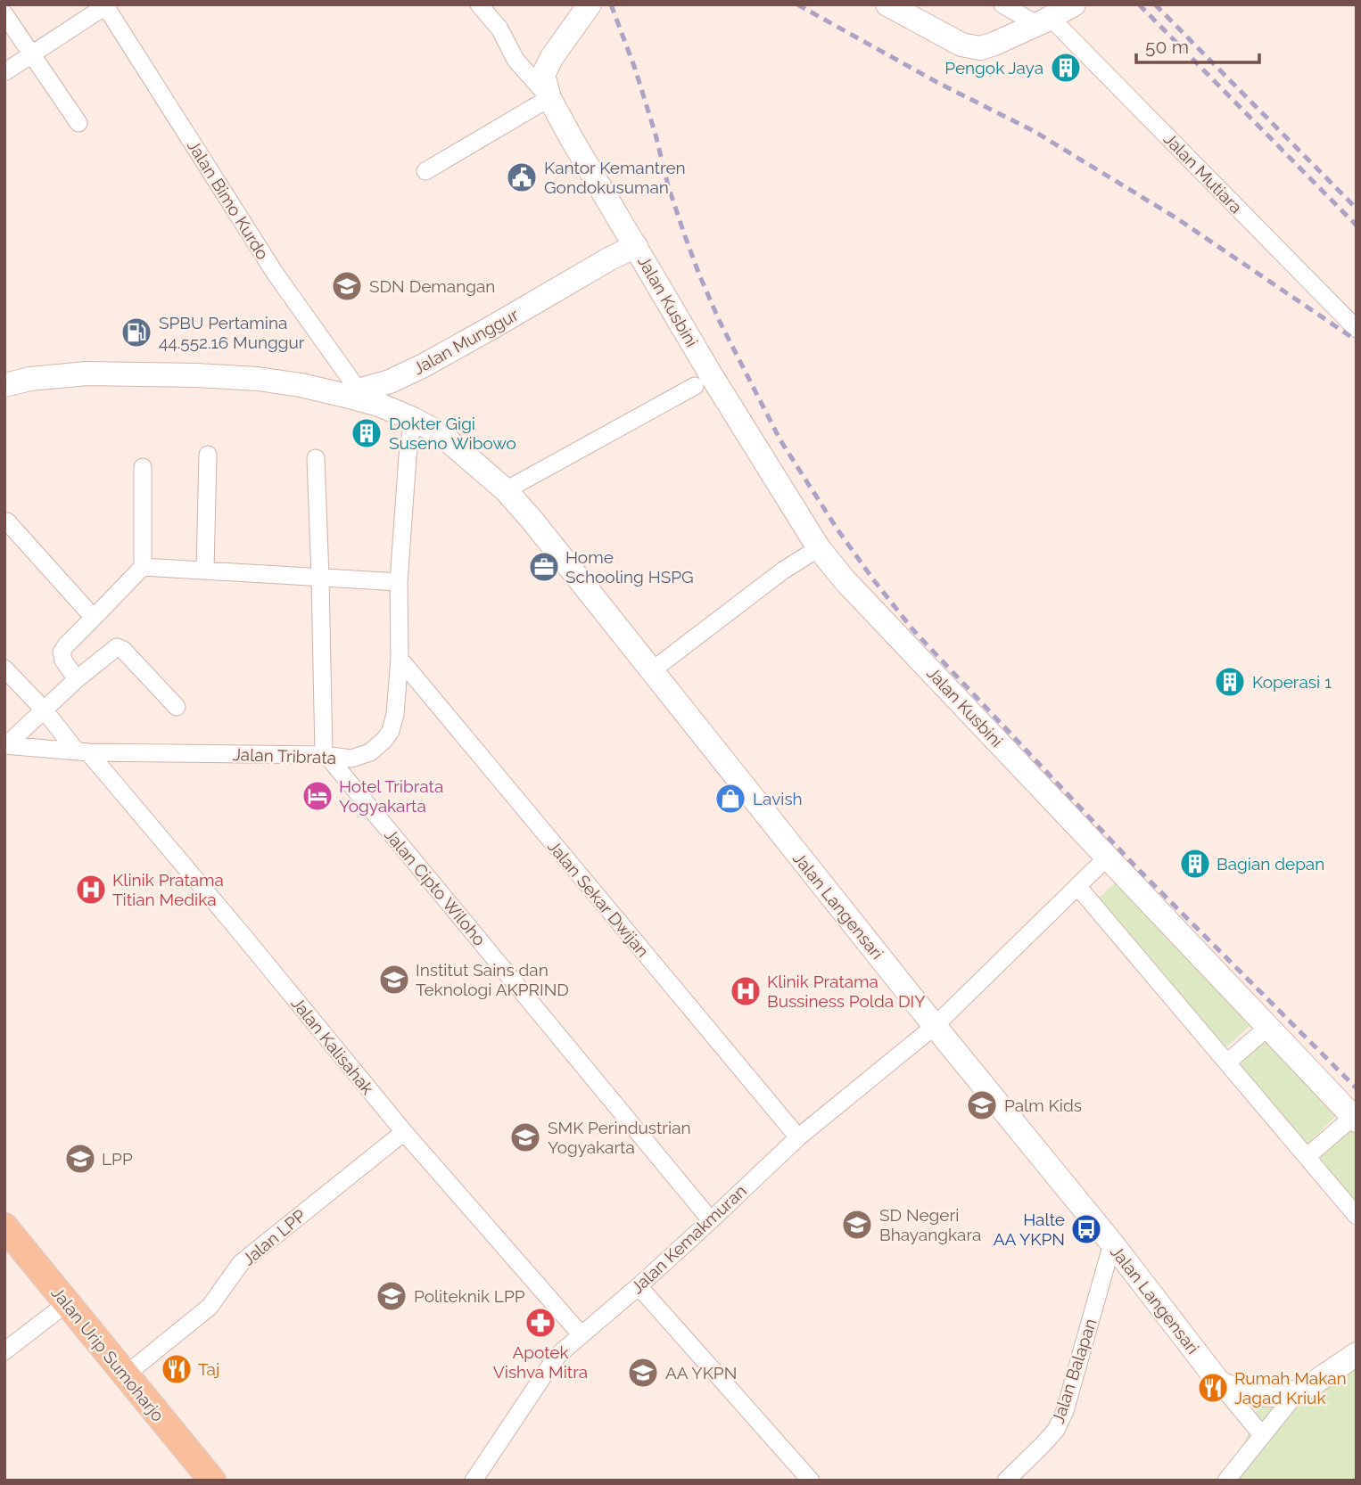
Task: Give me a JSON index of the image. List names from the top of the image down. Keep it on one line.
{"streets":{"main road":["Jalan Urip Sumoharjo"],"street":["Jalan Mutiara","Jalan Bimo Kurdo","Jalan Kusbini","Jalan Munggur","Jalan Tribrata","Jalan Cipto Wiloho","Jalan Sekar Dwijan","Jalan Langensari","Jalan Kalisahak","Jalan LPP","Jalan Kemakmuran","Jalan Balapan"]},"crossings":[["Jalan Bimo Kurdo","Jalan Munggur"],["Jalan Bimo Kurdo","Jalan Langensari"],["Jalan Kusbini","Jalan Munggur"],["Jalan Kusbini","Jalan Kemakmuran"],["Jalan Munggur","Jalan Langensari"],["Jalan Tribrata","Jalan Cipto Wiloho"],["Jalan Tribrata","Jalan Sekar Dwijan"],["Jalan Tribrata","Jalan Langensari"],["Jalan Tribrata","Jalan Kalisahak"],["Jalan Cipto Wiloho","Jalan Kemakmuran"],["Jalan Sekar Dwijan","Jalan Kemakmuran"],["Jalan Langensari","Jalan Kemakmuran"],["Jalan Langensari","Jalan Balapan"],["Jalan Kalisahak","Jalan LPP"],["Jalan Kalisahak","Jalan Kemakmuran"],["Jalan LPP","Jalan Urip Sumoharjo"]],"places":{"building":["Pengok Jaya","Dokter Gigi Suseno Wibowo","Koperasi 1","Bagian depan"],"public building":["Kantor Kemantren Gondokusuman"],"school or university":["SDN Demangan","Institut Sains dan Teknologi AKPRIND","Palm Kids","SMK Perindustrian Yogyakarta","LPP","SD Negeri Bhayangkara","Politeknik LPP","AA YKPN"],"fuel station":["SPBU Pertamina 44.552.16 Munggur"],"office":["Home Schooling HSPG"],"hotel":["Hotel Tribrata Yogyakarta"],"shop":["Lavish"],"hospital":["Klinik Pratama Titian Medika","Klinik Pratama Bussiness Polda DIY"],"bus stop":["Halte AA YKPN"],"pharmacy":["Apotek Vishva Mitra"],"restaurant":["Taj","Rumah Makan Jagad Kriuk"]},"scale_bar":"50 m"}
